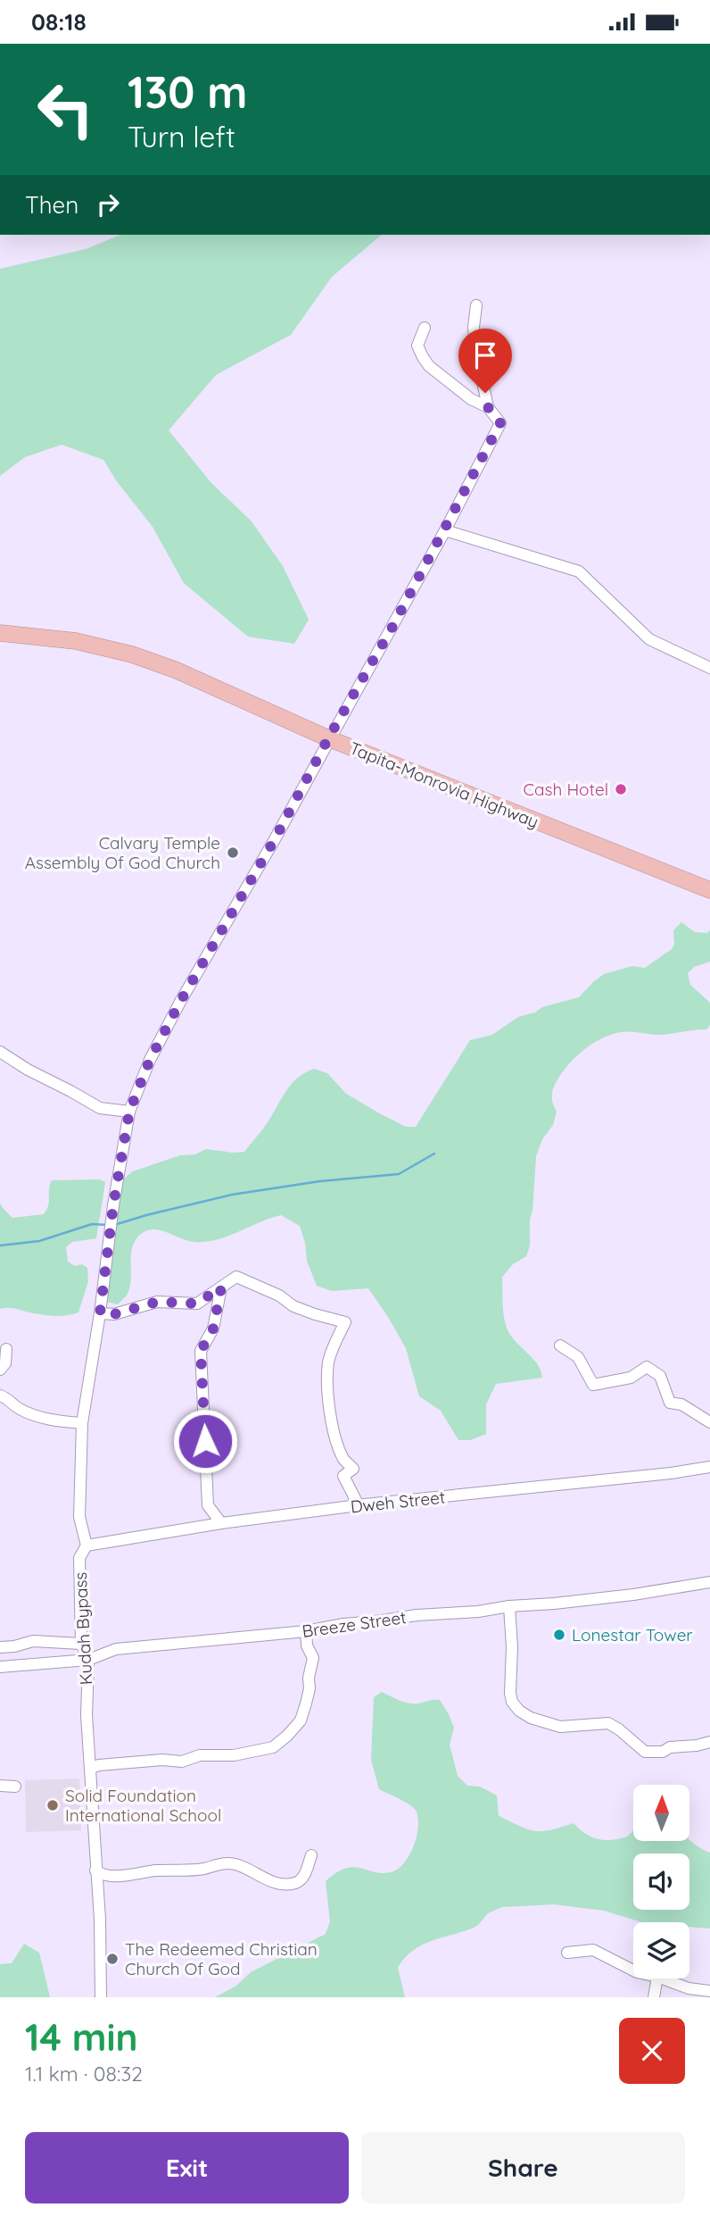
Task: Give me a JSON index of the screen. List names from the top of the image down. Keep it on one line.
{"streets":{"highway":["Tapita-Monrovia Highway"],"street":["Dweh Street","Breeze Street","Kudah Bypass"]},"crossings":[["Tapita-Monrovia Highway","Kudah Bypass"],["Dweh Street","Kudah Bypass"],["Breeze Street","Kudah Bypass"]],"places":["Cash Hotel","Calvary Temple Assembly Of God Church","Lonestar Tower","Solid Foundation International School","The Redeemed Christian Church Of God"],"north":"top","page":{"status":"08:18","turn":["130 m","Turn left"],"then":"Then","heading":["14 min","1.1 km · 08:32"],"buttons":["Exit","Share"]}}
